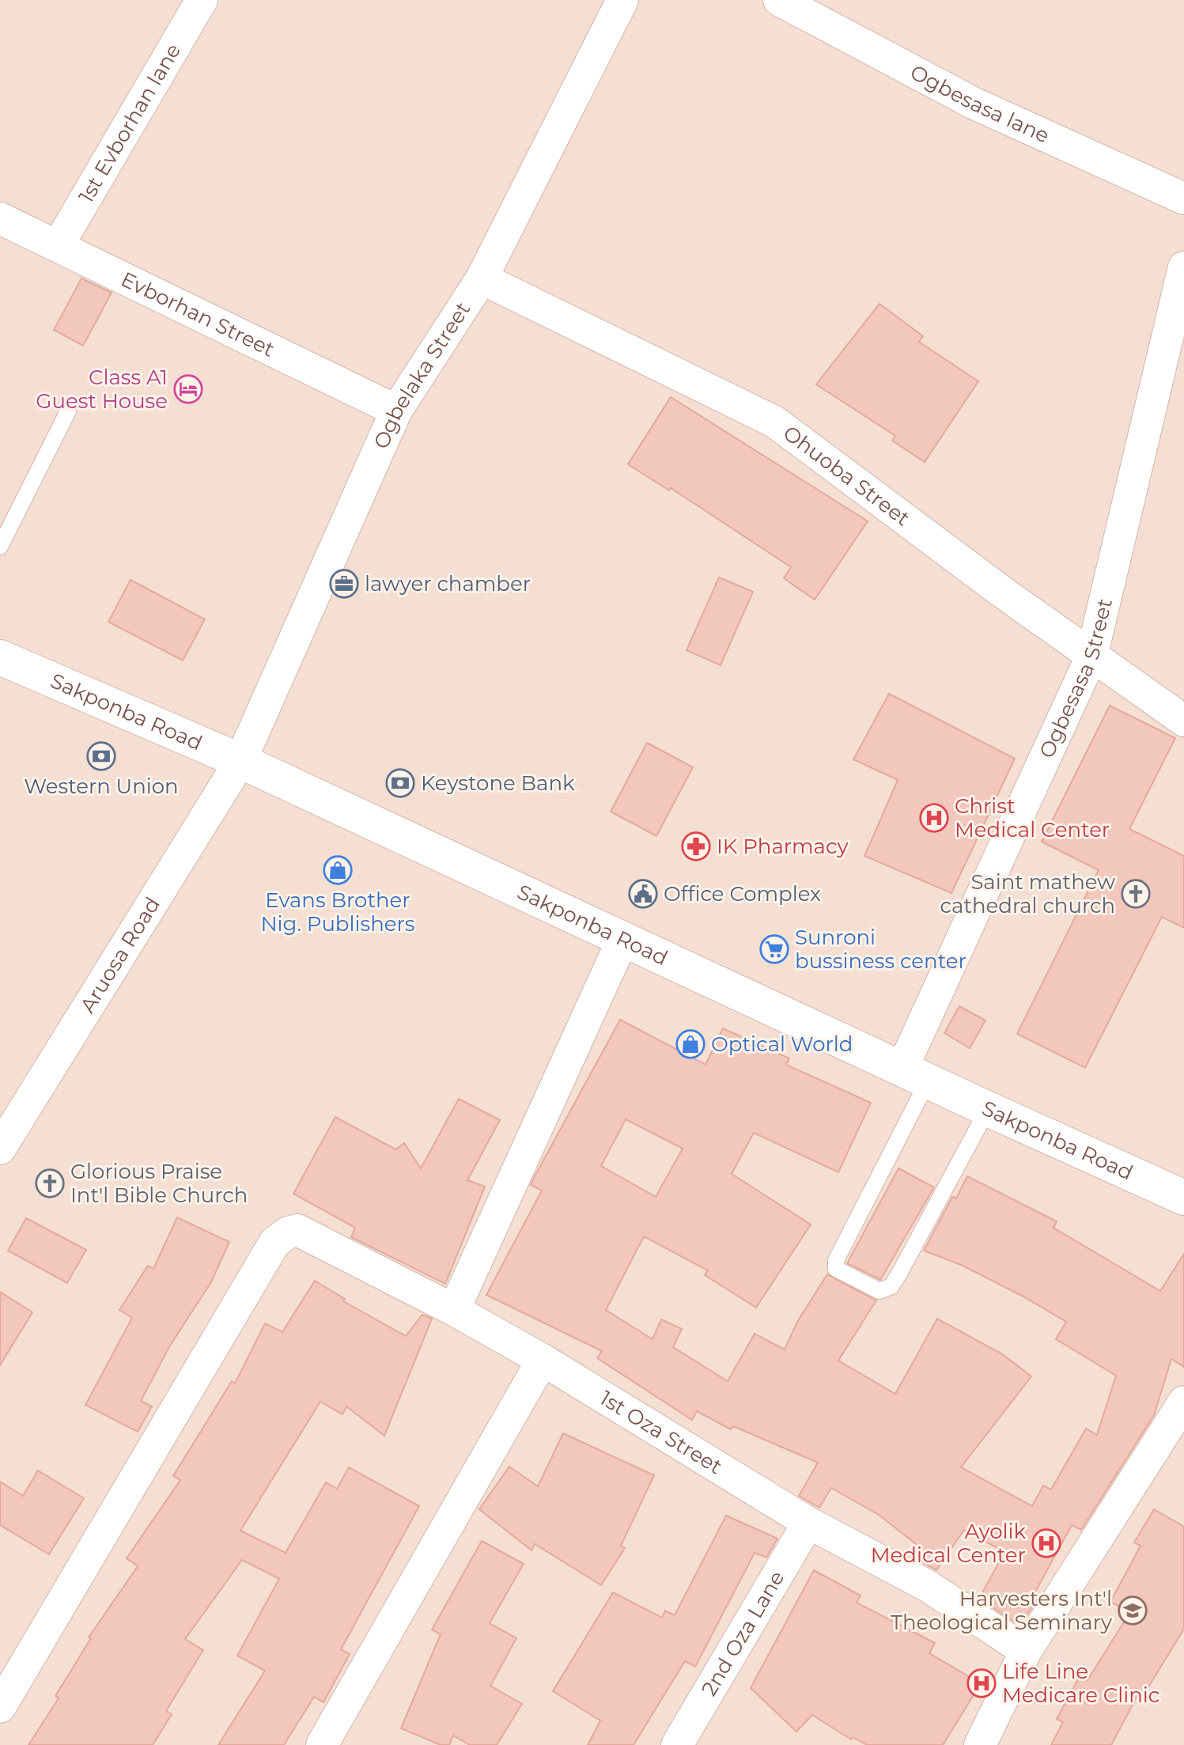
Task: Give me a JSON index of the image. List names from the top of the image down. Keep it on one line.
{"streets":{"main road":["Sakponba Road"],"street":["Ogbesasa lane","1st Evborhan lane","Evborhan Street","Ogbelaka Street","Ohuoba Street","Ogbesasa Street","Aruosa Road","1st Oza Street","2nd Oza Lane"]},"crossings":[["1st Evborhan lane","Evborhan Street"],["Evborhan Street","Ogbelaka Street"],["Ogbelaka Street","Ohuoba Street"],["Ogbelaka Street","Sakponba Road"],["Ogbelaka Street","Aruosa Road"],["Ohuoba Street","Ogbesasa Street"],["Ogbesasa Street","Sakponba Road"],["Sakponba Road","Aruosa Road"],["1st Oza Street","2nd Oza Lane"]],"places":{"hotel":["Class A1 Guest House"],"office":["lawyer chamber"],"bank":["Western Union","Keystone Bank"],"hospital":["Christ Medical Center","Ayolik Medical Center","Life Line Medicare Clinic"],"pharmacy":["IK Pharmacy"],"shop":["Evans Brother Nig. Publishers","Optical World"],"public building":["Office Complex"],"church":["Saint mathew cathedral church","Glorious Praise Int'l Bible Church"],"supermarket":["Sunroni bussiness center"],"school or university":["Harvesters Int'l Theological Seminary"]}}
